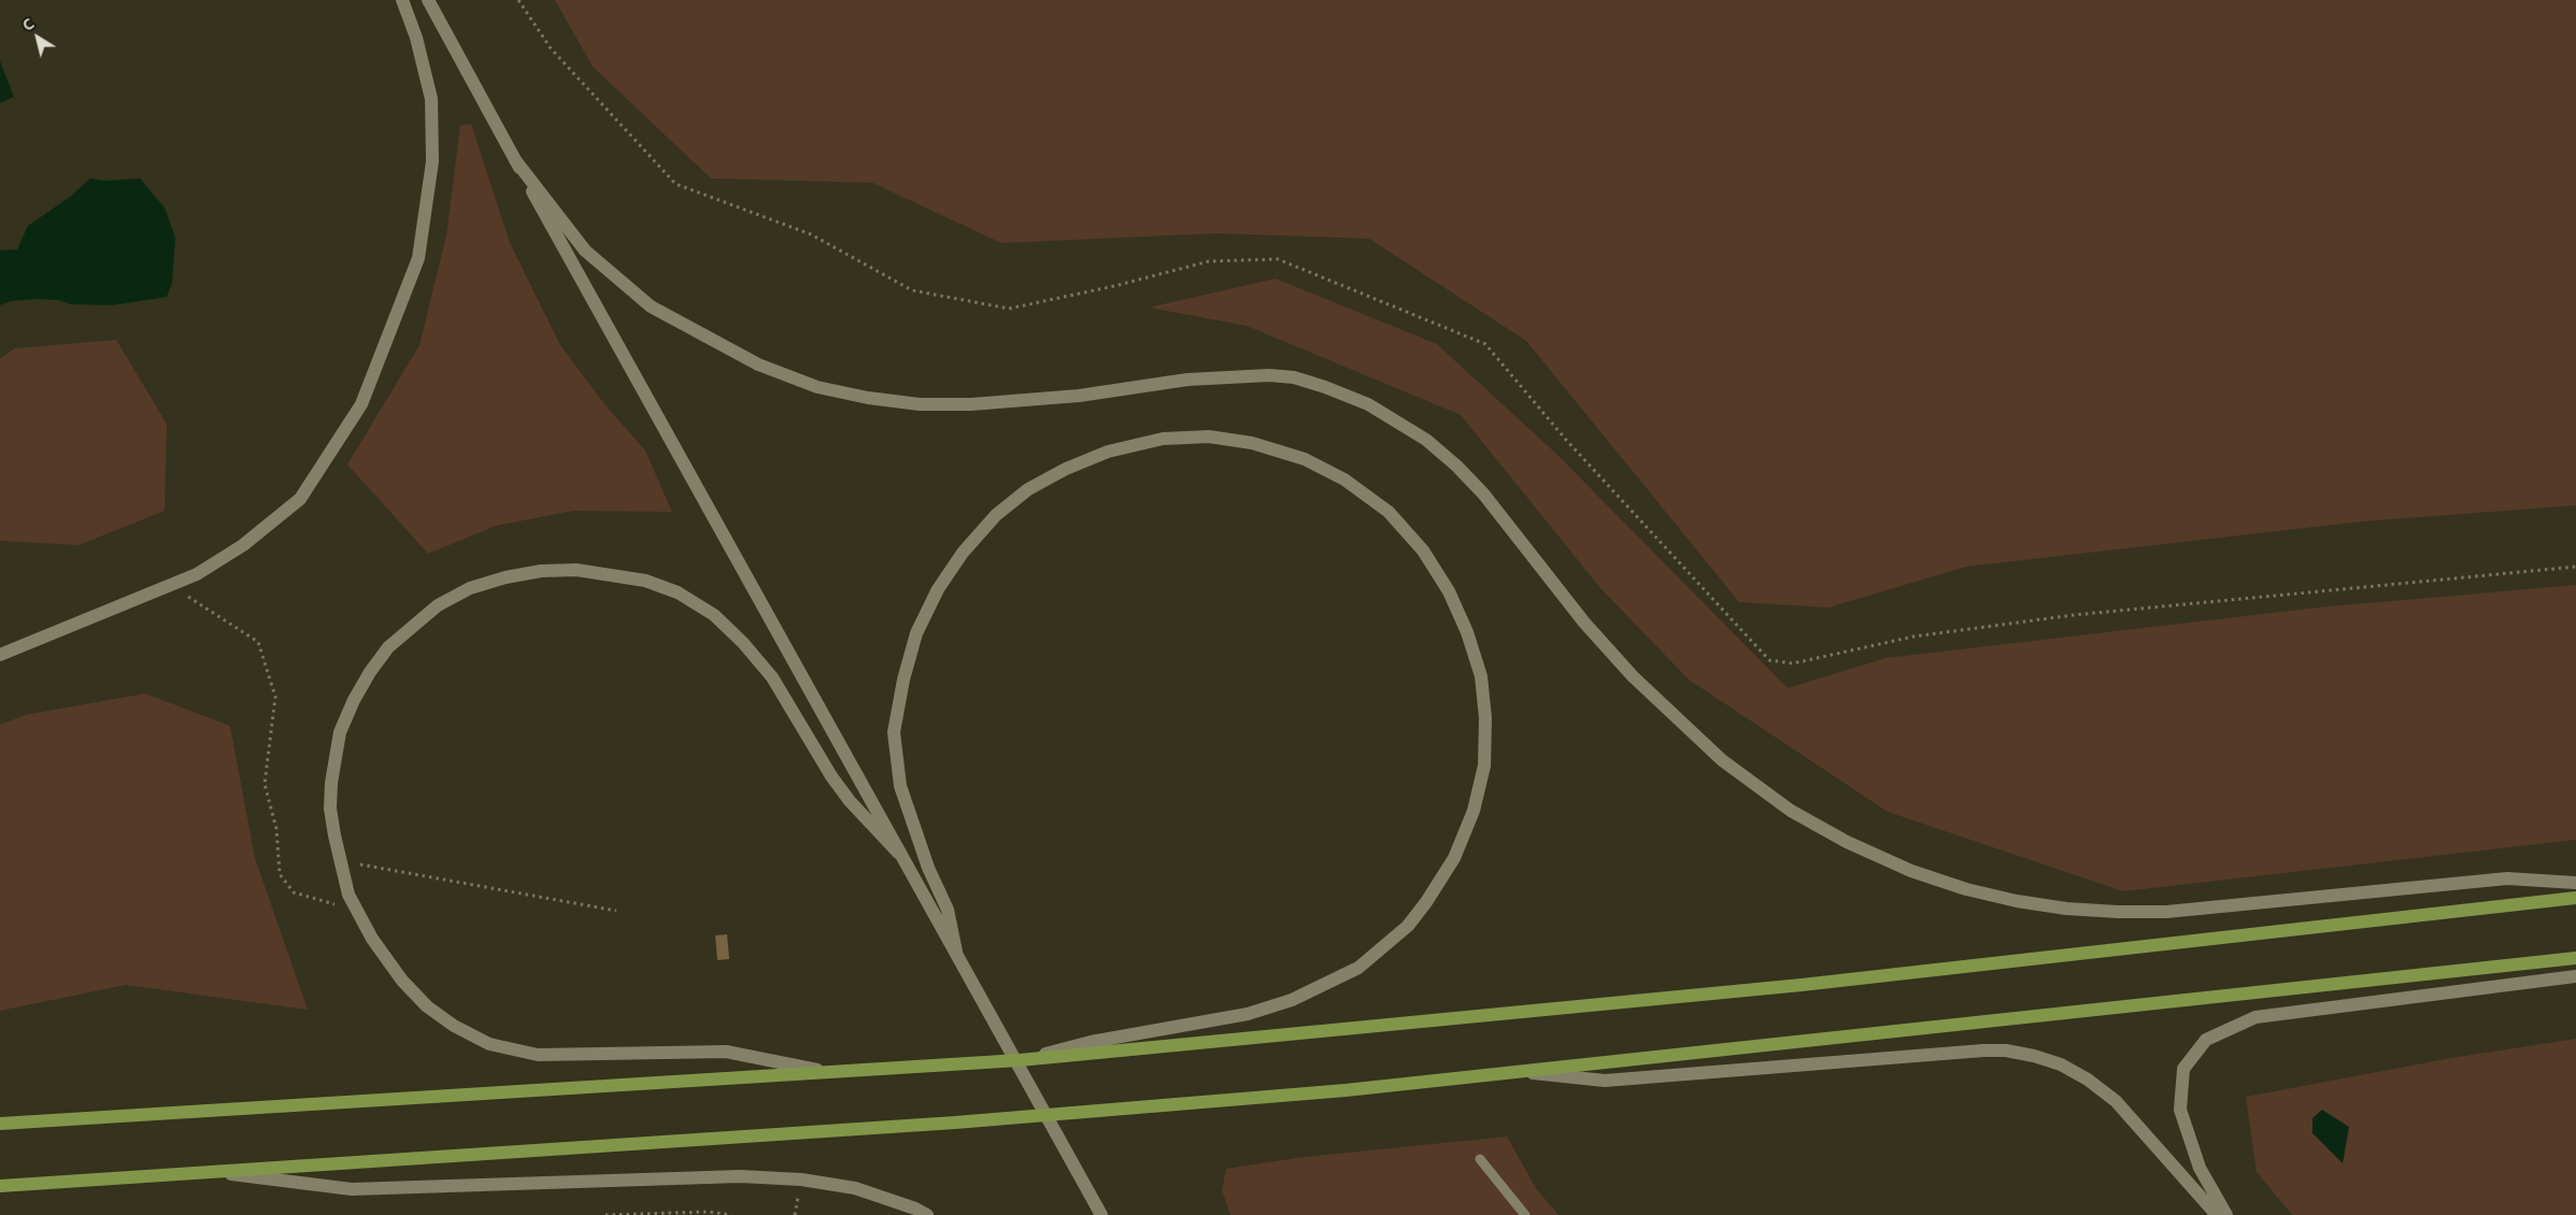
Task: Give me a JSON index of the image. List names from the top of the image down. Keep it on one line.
{"north":"top left"}
